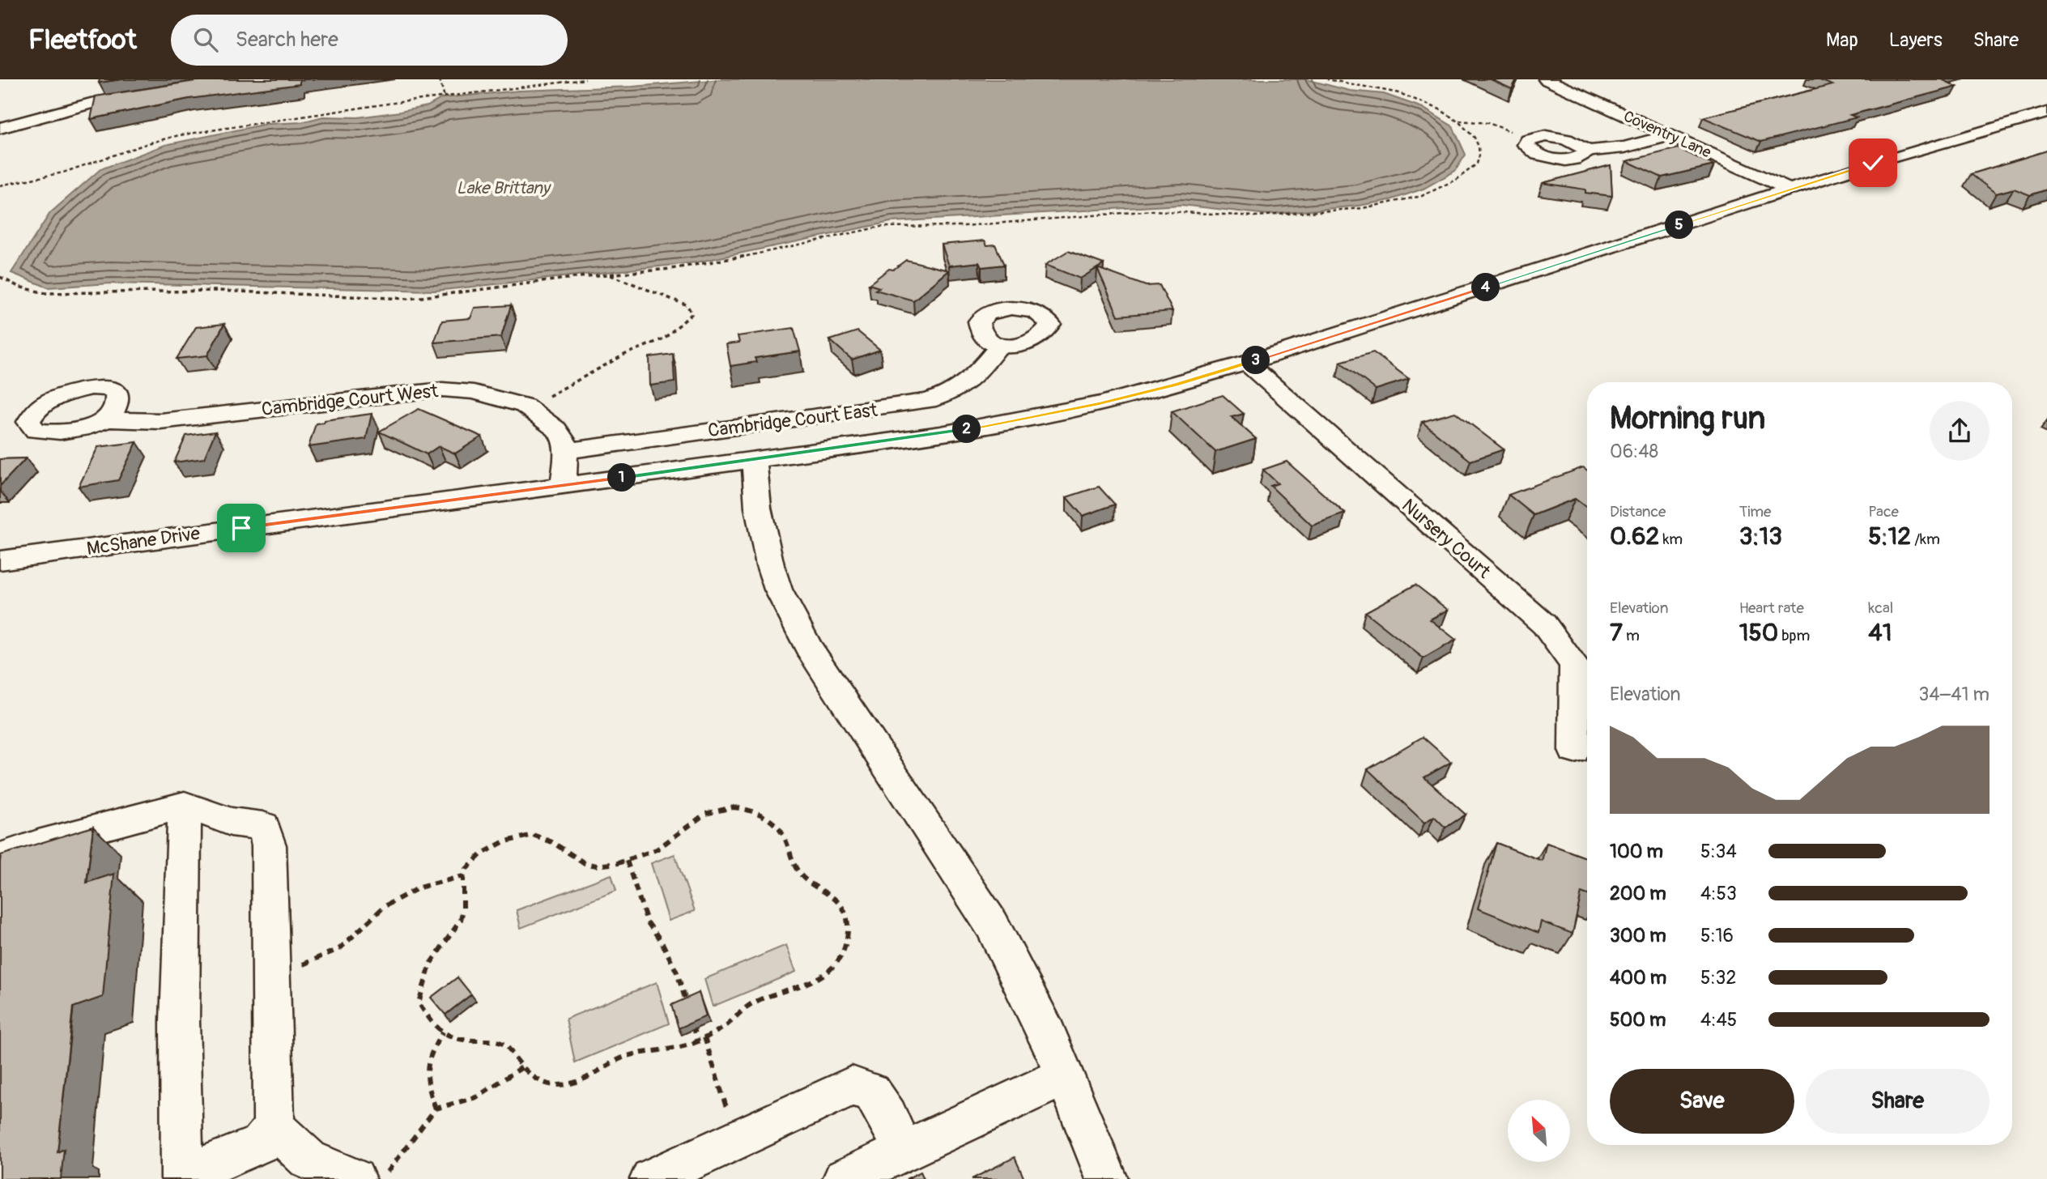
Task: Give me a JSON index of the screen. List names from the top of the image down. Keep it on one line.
{"streets":{"street":["Coventry Lane","Cambridge Court West","Cambridge Court East","Nursery Court","McShane Drive"]},"crossings":[["Coventry Lane","McShane Drive"],["Cambridge Court West","Cambridge Court East"],["Nursery Court","McShane Drive"]],"water":["Lake Brittany"],"north":"top left","page":{"header":"Fleetfoot","search":"Search here","nav":["Map","Layers","Share"],"pins":["5","4","3","2","1"],"heading":["Morning run","06:48"],"stats":[["Distance","0.62 km"],["Time","3:13"],["Pace","5:12 /km"],["Elevation","7 m"],["Heart rate","150 bpm"],["kcal","41"]],"chart":["Elevation","34–41 m"],"list":[{"name":"100 m","note":"5:34"},{"name":"200 m","note":"4:53"},{"name":"300 m","note":"5:16"},{"name":"400 m","note":"5:32"},{"name":"500 m","note":"4:45"}],"buttons":["Save","Share"]}}
